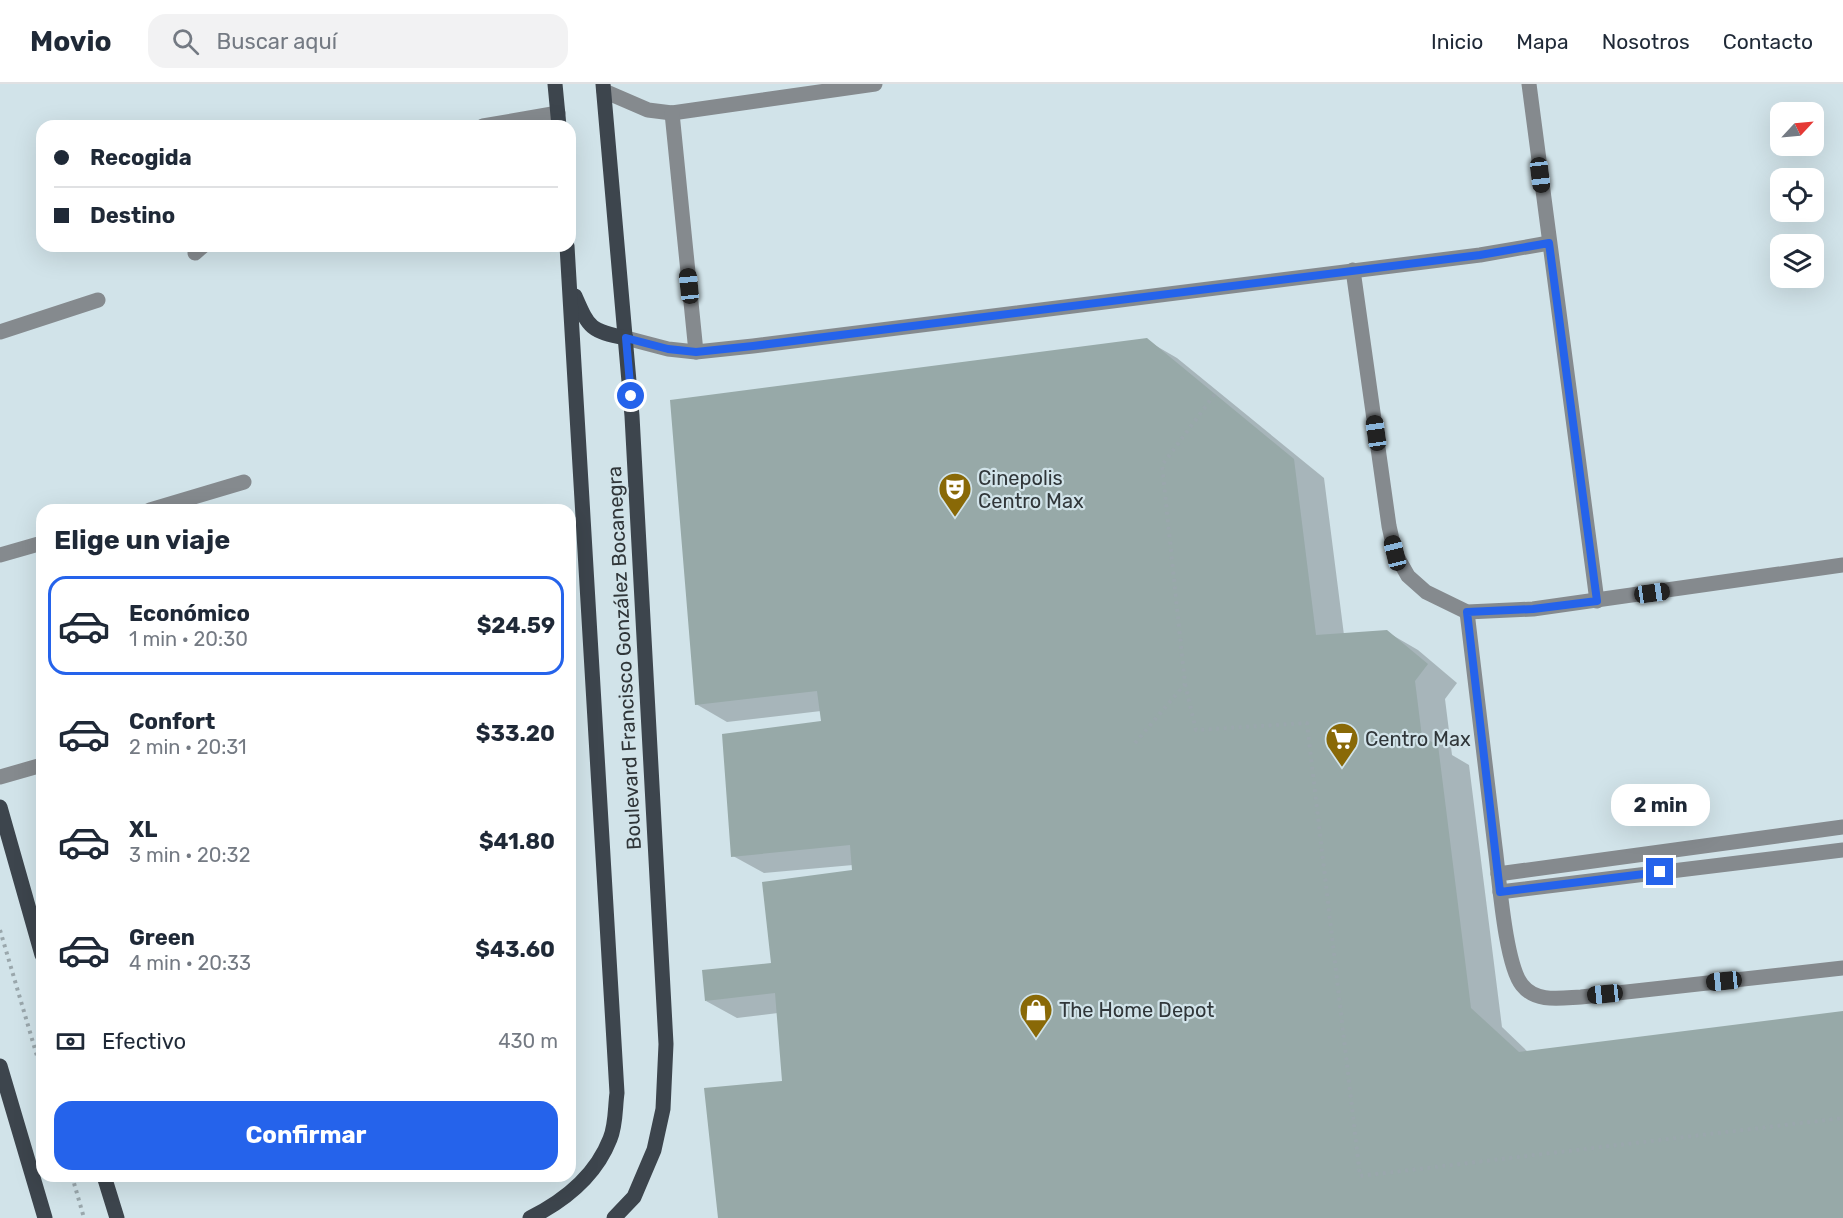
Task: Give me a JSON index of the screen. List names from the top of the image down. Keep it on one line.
{"streets":{"main road":["Boulevard Francisco González Bocanegra"]},"places":{"theatre":["Cinepolis Centro Max"],"supermarket":["Centro Max"],"shop":["The Home Depot"]},"north":"top right","page":{"header":"Movio","search":"Buscar aquí","nav":["Inicio","Mapa","Nosotros","Contacto"],"banner":["Recogida","Destino"],"heading":"Elige un viaje","list":[{"name":"Económico","note":"1 min · 20:30","value":"$24.59"},{"name":"Confort","note":"2 min · 20:31","value":"$33.20"},{"name":"XL","note":"3 min · 20:32","value":"$41.80"},{"name":"Green","note":"4 min · 20:33","value":"$43.60"}],"bubble":"2 min","pay":["Efectivo","430 m"],"buttons":"Confirmar"}}
